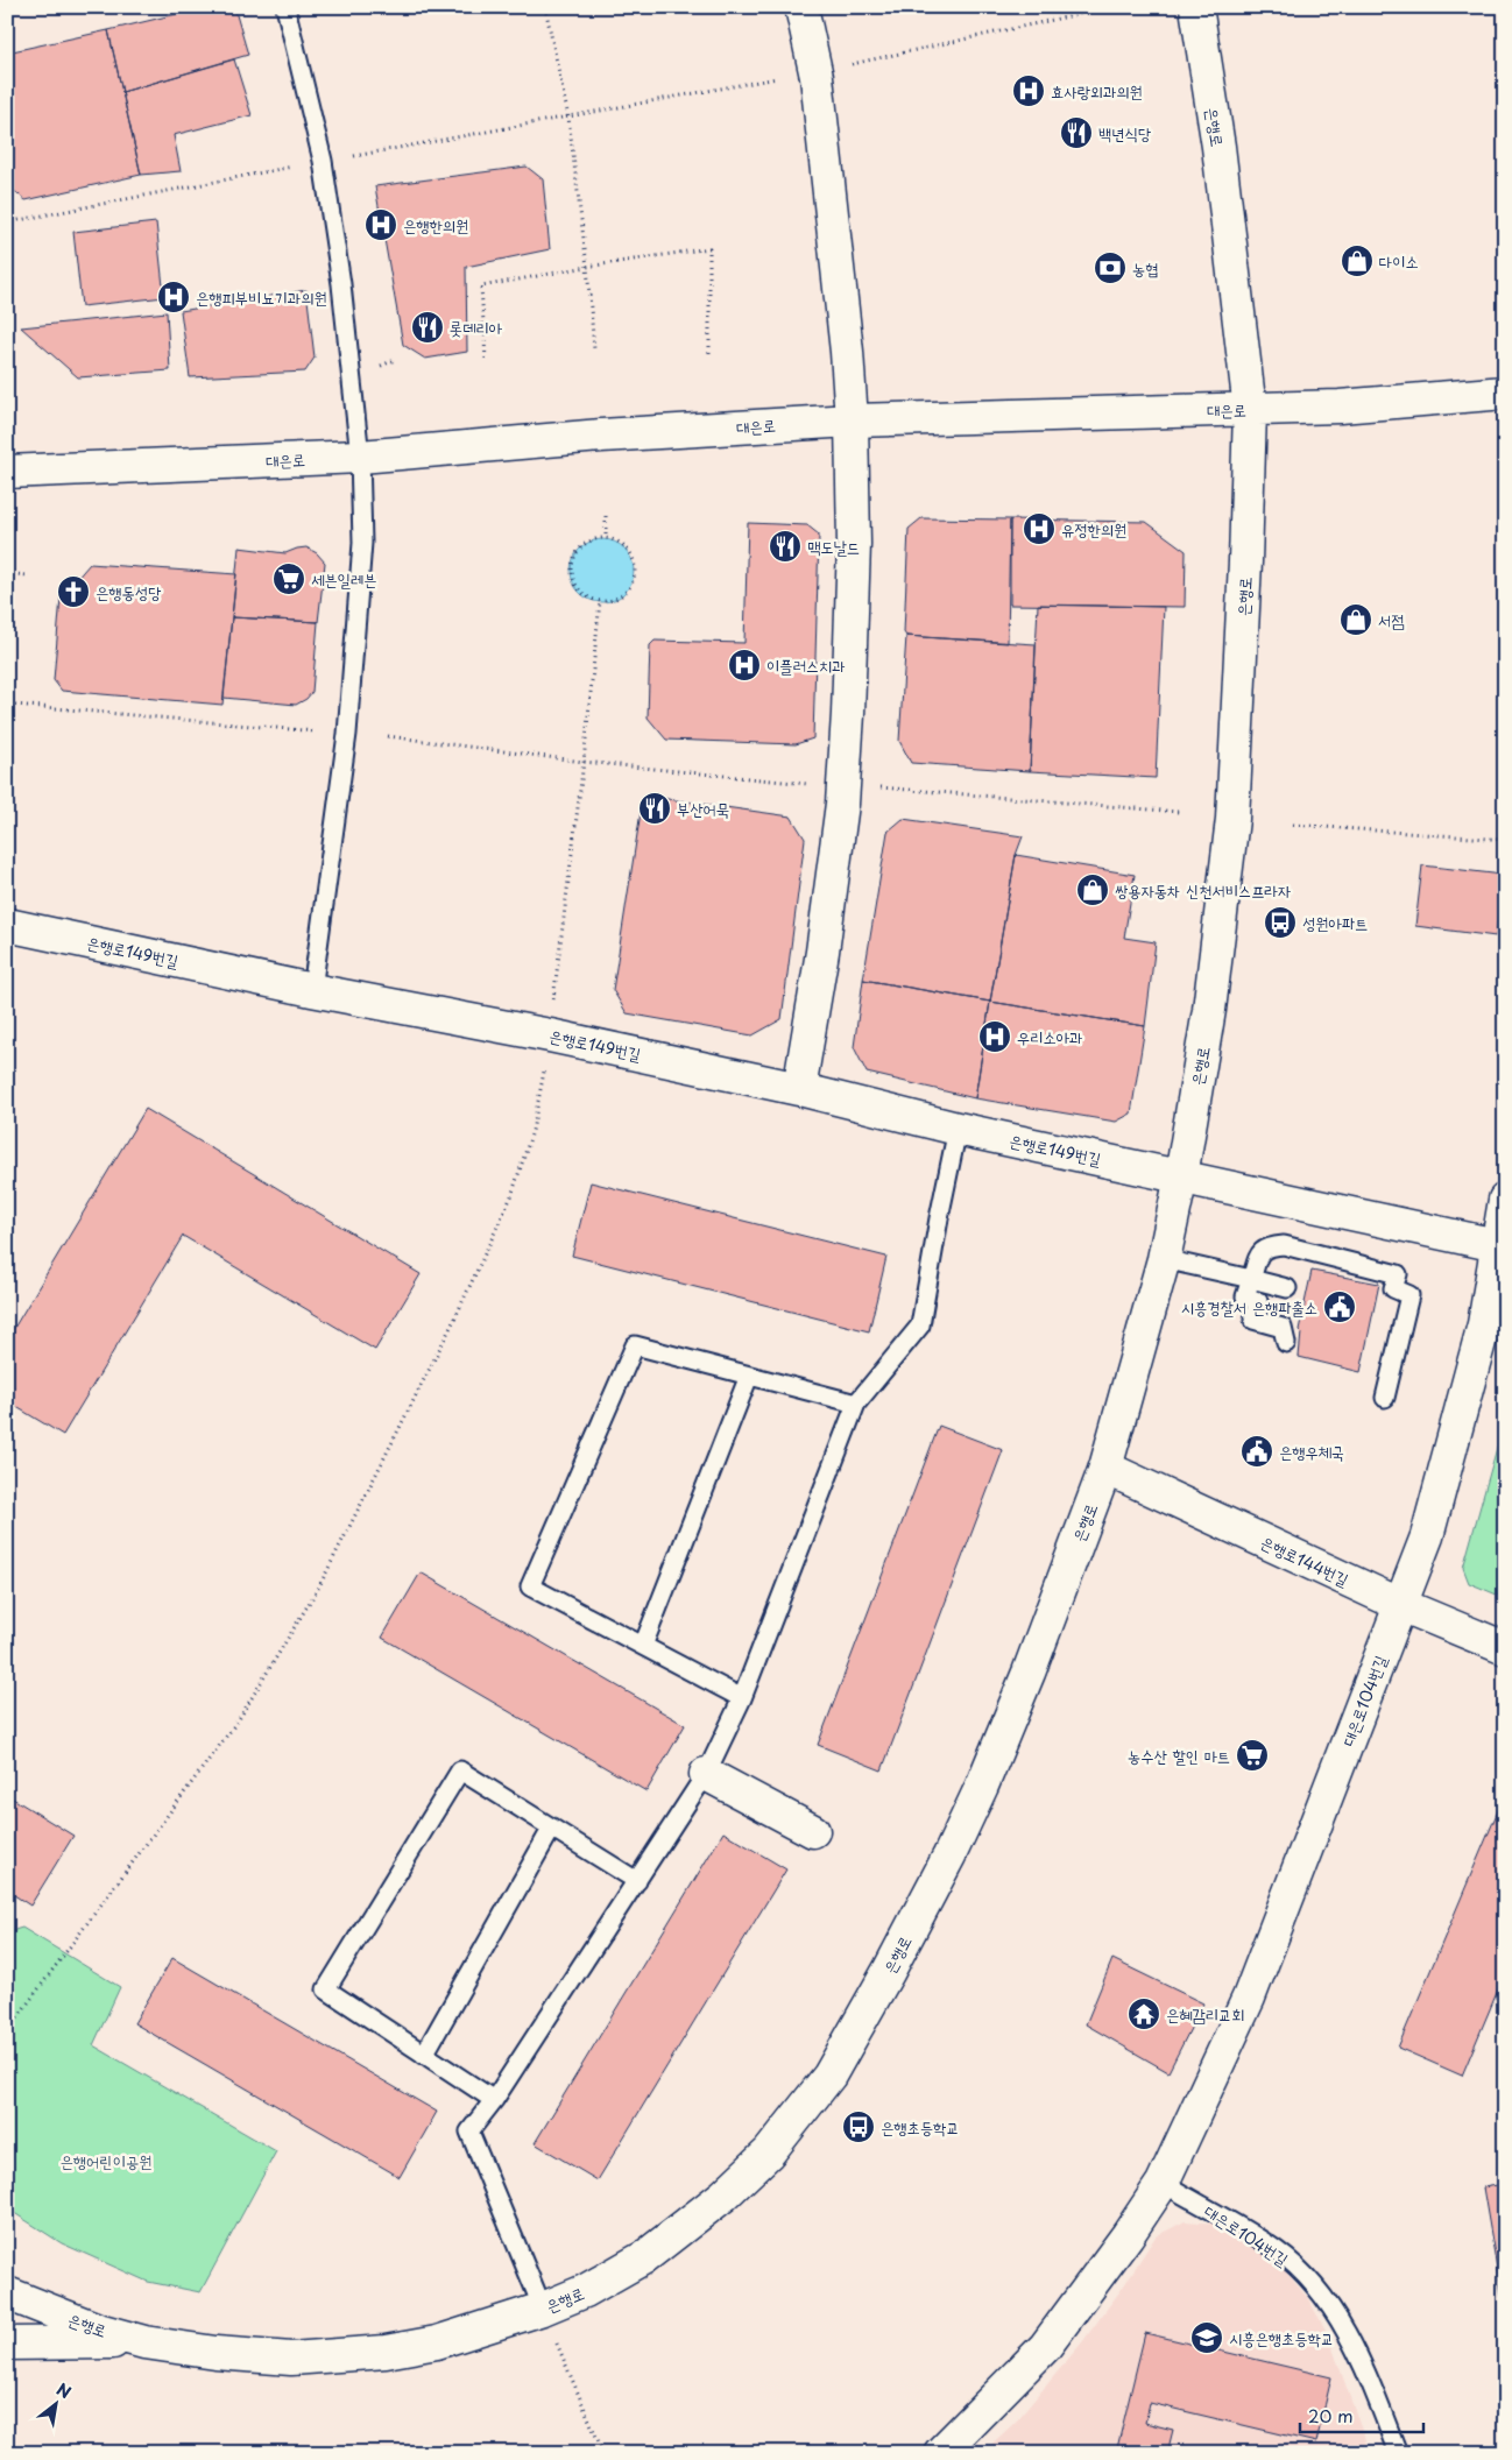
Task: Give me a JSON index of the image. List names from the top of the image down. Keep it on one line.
{"streets":{"street":["은행로","대은로","은행로149번길","은행로144번길","대은로104번길"]},"crossings":[["은행로","대은로"],["은행로","은행로149번길"],["은행로","은행로144번길"],["은행로149번길","대은로104번길"],["은행로144번길","대은로104번길"]],"parks":["은행어린이공원"],"places":{"hospital":["효사랑외과의원","은행한의원","은행피부비뇨기과의원","유정한의원","이플러스치과","우리소아과"],"restaurant":["백년식당","롯데리아","맥도날드","부산어묵"],"shop":["다이소","서점","쌍용자동차 신천서비스프라자"],"bank":["농협"],"supermarket":["세븐일레븐","농수산 할인 마트"],"church":["은행동성당"],"bus stop":["성원아파트","은행초등학교"],"public building":["시흥경찰서 은행파출소","은행우체국"],"temple":["은혜감리교회"],"school or university":["시흥은행초등학교"]},"scale_bar":"20 m","north":"top right"}
